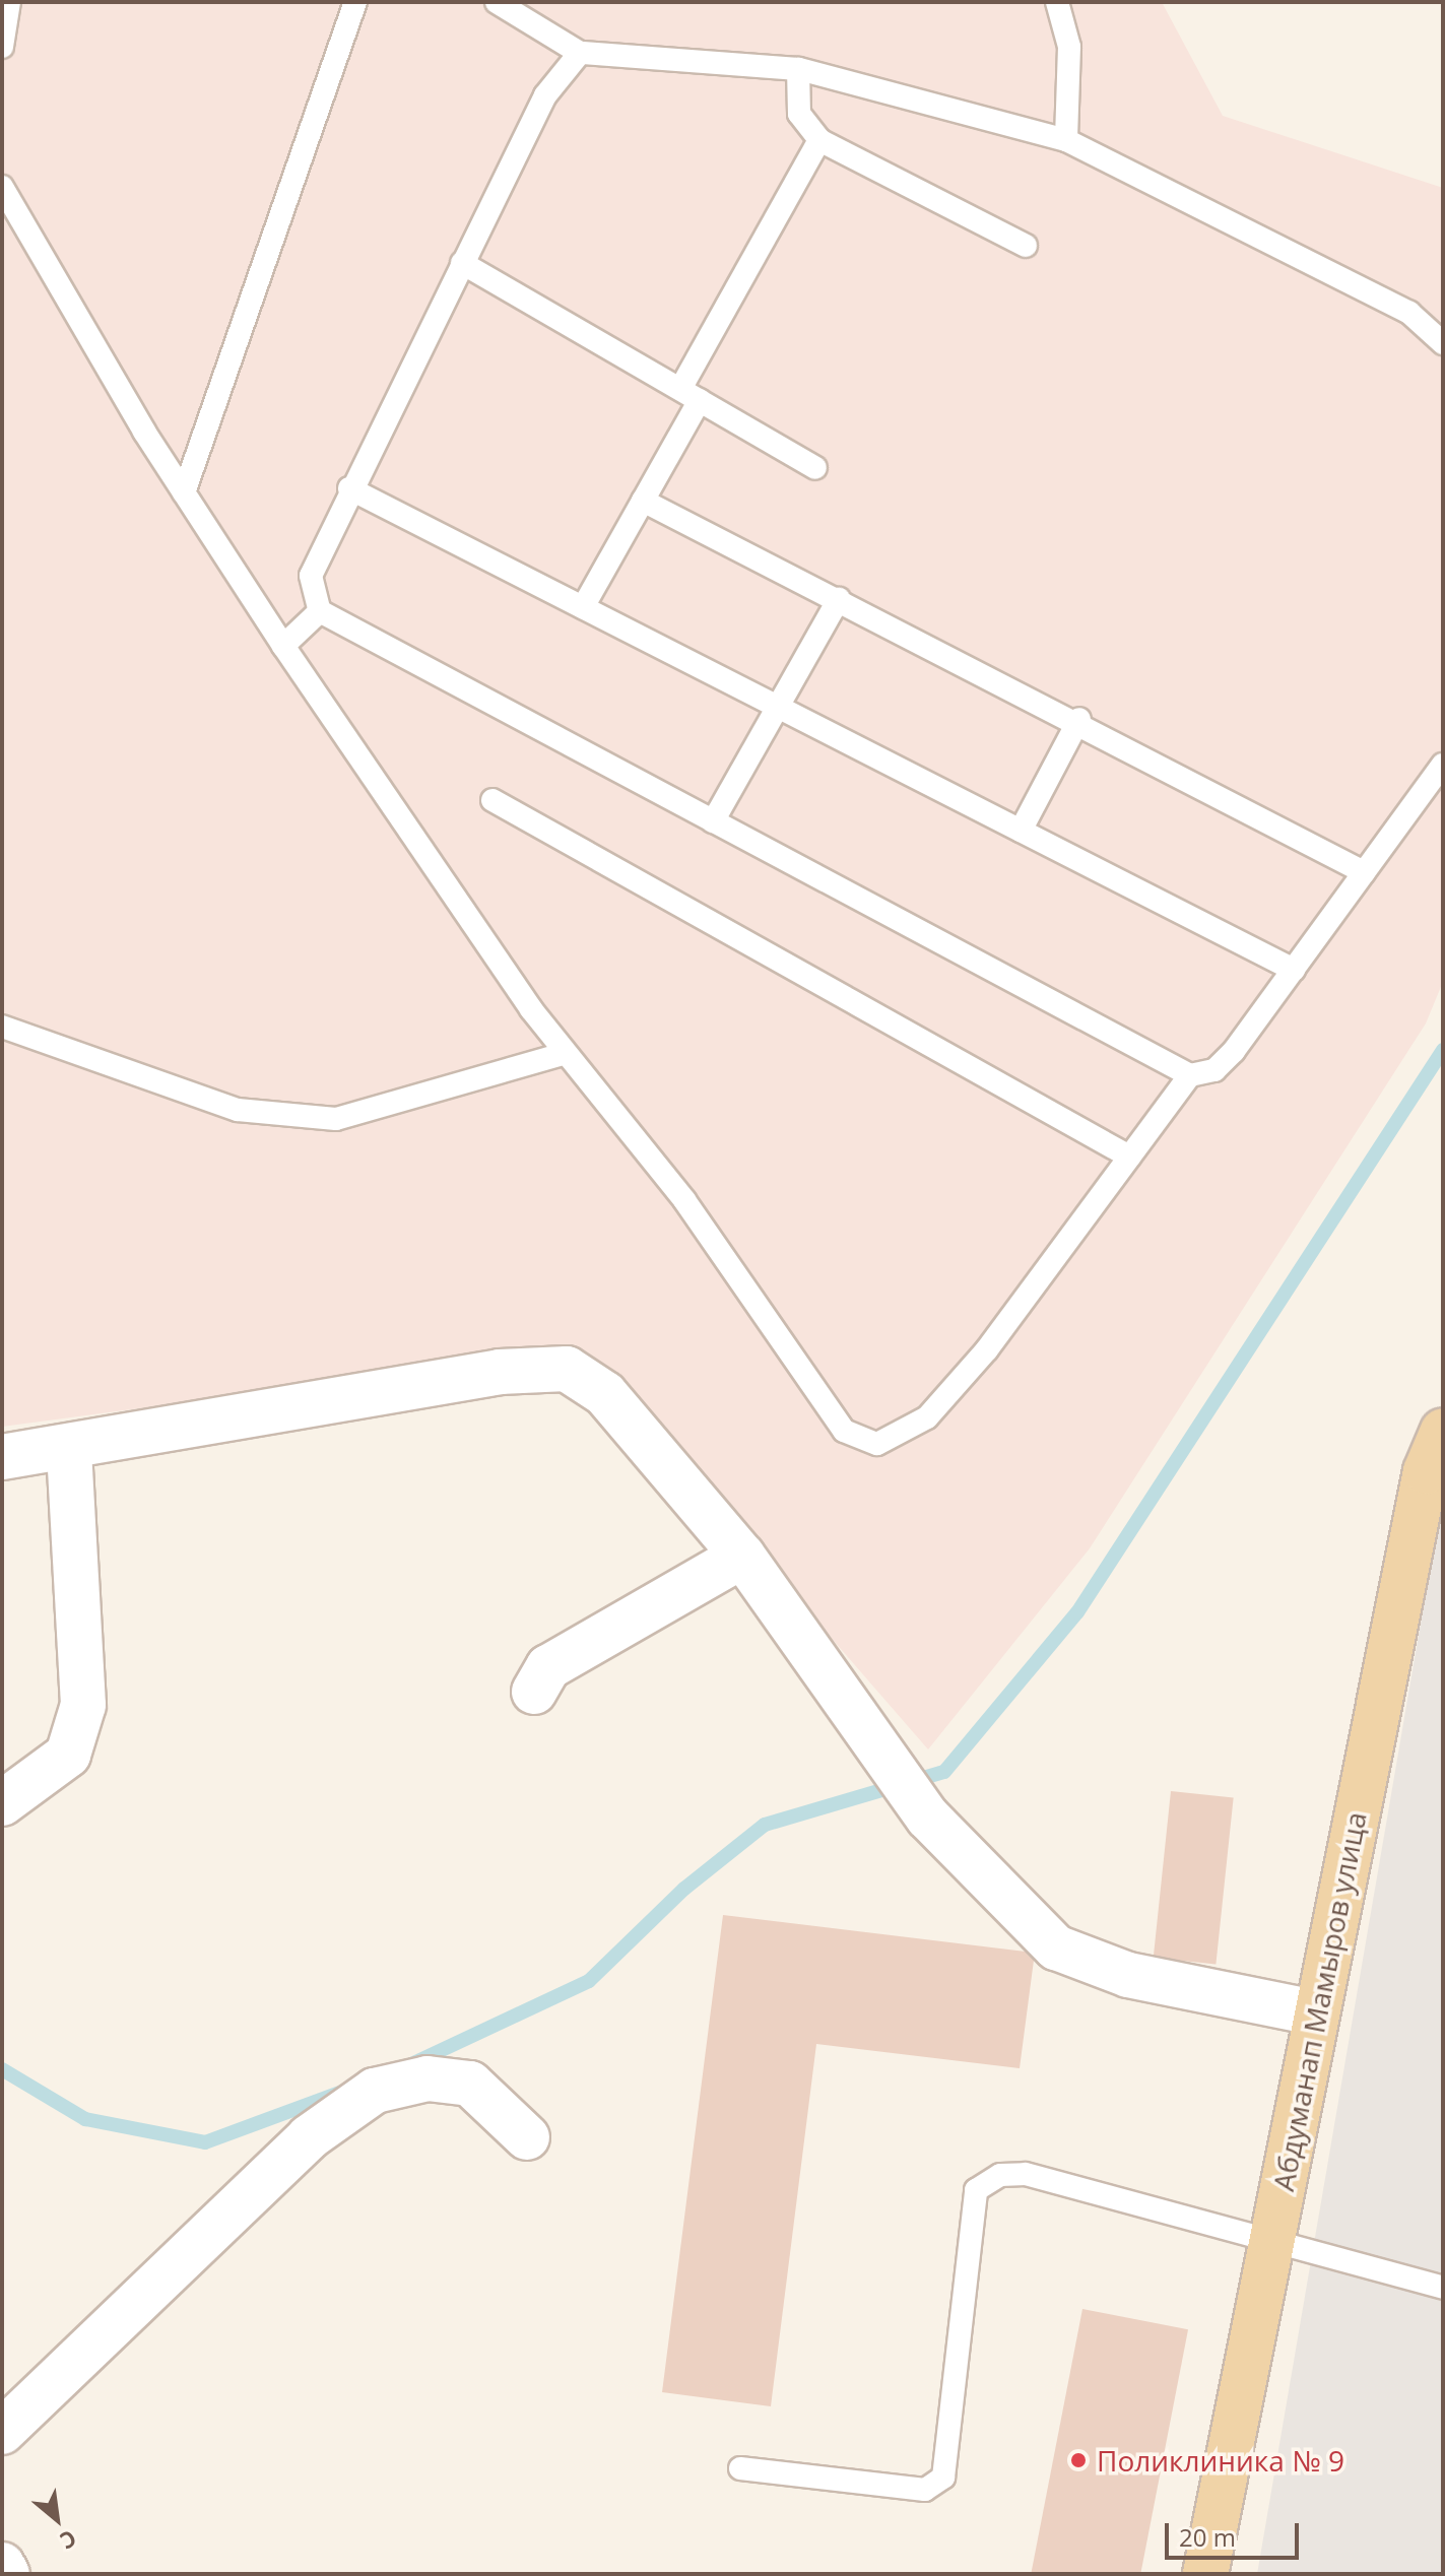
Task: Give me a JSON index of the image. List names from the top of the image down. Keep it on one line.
{"streets":{"main road":["Абдуманап Мамыров улица"]},"places":["Поликлиника № 9"],"scale_bar":"20 m","north":"bottom right"}
